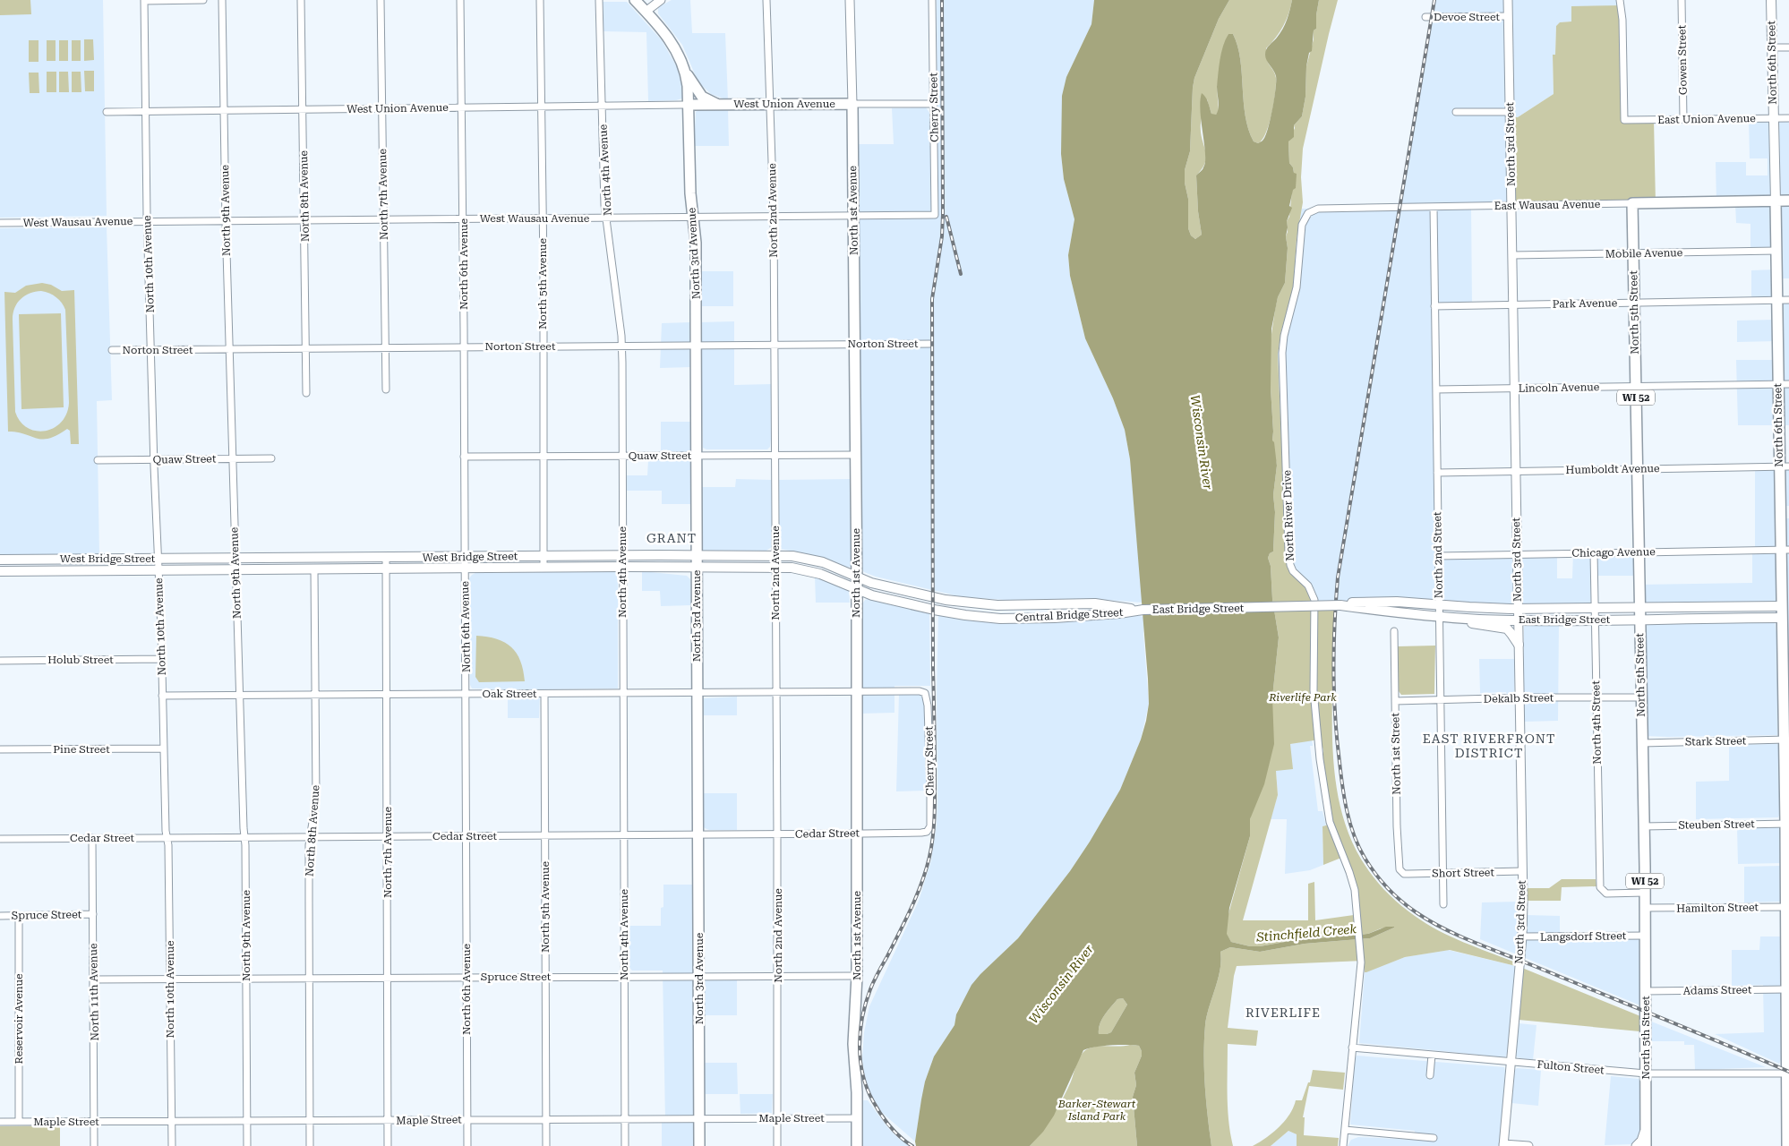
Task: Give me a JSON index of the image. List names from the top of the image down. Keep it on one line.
{"streets":{"main road":["North 6th Street","West Union Avenue","East Wausau Avenue","North 1st Avenue","North 3rd Avenue","North 5th Street","WI 52","West Bridge Street","East Bridge Street","Central Bridge Street"],"street":["Devoe Street","Gowen Street","Cherry Street","East Union Avenue","North 3rd Street","North 4th Avenue","North 7th Avenue","North 8th Avenue","North 9th Avenue","North 2nd Avenue","West Wausau Avenue","Mobile Avenue","North 10th Avenue","North 6th Avenue","North 5th Avenue","Park Avenue","Norton Street","Lincoln Avenue","Quaw Street","Humboldt Avenue","North River Drive","Chicago Avenue","North 2nd Street","Holub Street","Oak Street","Dekalb Street","North 4th Street","Stark Street","Pine Street","North 1st Street","Steuben Street","Cedar Street","Short Street","Hamilton Street","Spruce Street","Langsdorf Street","Adams Street","North 11th Avenue","Reservoir Avenue","Fulton Street","Maple Street"]},"crossings":[["Devoe Street","North 3rd Street"],["Gowen Street","East Union Avenue"],["North 6th Street","East Union Avenue"],["North 6th Street","East Wausau Avenue"],["North 6th Street","Mobile Avenue"],["North 6th Street","Park Avenue"],["North 6th Street","Lincoln Avenue"],["North 6th Street","Humboldt Avenue"],["North 6th Street","Chicago Avenue"],["North 6th Street","East Bridge Street"],["North 6th Street","Stark Street"],["North 6th Street","Steuben Street"],["North 6th Street","Hamilton Street"],["North 6th Street","Adams Street"],["North 6th Street","Fulton Street"],["West Union Avenue","North 4th Avenue"],["West Union Avenue","North 7th Avenue"],["West Union Avenue","North 8th Avenue"],["West Union Avenue","North 9th Avenue"],["West Union Avenue","North 2nd Avenue"],["West Union Avenue","North 1st Avenue"],["West Union Avenue","North 3rd Avenue"],["West Union Avenue","North 10th Avenue"],["West Union Avenue","North 6th Avenue"],["West Union Avenue","North 5th Avenue"],["Cherry Street","West Wausau Avenue"],["Cherry Street","Oak Street"],["Cherry Street","Cedar Street"],["North 3rd Street","East Wausau Avenue"],["North 3rd Street","Mobile Avenue"],["North 3rd Street","Park Avenue"],["North 3rd Street","Lincoln Avenue"],["North 3rd Street","Humboldt Avenue"],["North 3rd Street","Chicago Avenue"],["North 3rd Street","East Bridge Street"],["North 3rd Street","Dekalb Street"],["North 3rd Street","Short Street"],["North 3rd Street","Langsdorf Street"],["North 3rd Street","Fulton Street"],["North 4th Avenue","West Wausau Avenue"],["North 4th Avenue","Norton Street"],["North 4th Avenue","Quaw Street"],["North 4th Avenue","West Bridge Street"],["North 4th Avenue","Oak Street"],["North 4th Avenue","Cedar Street"],["North 4th Avenue","Spruce Street"],["North 4th Avenue","Maple Street"],["North 7th Avenue","West Wausau Avenue"],["North 7th Avenue","Norton Street"],["North 7th Avenue","West Bridge Street"],["North 7th Avenue","Oak Street"],["North 7th Avenue","Cedar Street"],["North 7th Avenue","Spruce Street"],["North 7th Avenue","Maple Street"],["North 8th Avenue","West Wausau Avenue"],["North 8th Avenue","Norton Street"],["North 8th Avenue","West Bridge Street"],["North 8th Avenue","Oak Street"],["North 8th Avenue","Cedar Street"],["North 8th Avenue","Spruce Street"],["North 8th Avenue","Maple Street"],["East Wausau Avenue","North 5th Street"],["East Wausau Avenue","North River Drive"],["East Wausau Avenue","North 2nd Street"],["North 9th Avenue","West Wausau Avenue"],["North 9th Avenue","Norton Street"],["North 9th Avenue","Quaw Street"],["North 9th Avenue","West Bridge Street"],["North 9th Avenue","Oak Street"],["North 9th Avenue","Cedar Street"],["North 9th Avenue","Spruce Street"],["North 9th Avenue","Maple Street"],["North 2nd Avenue","West Wausau Avenue"],["North 2nd Avenue","Norton Street"],["North 2nd Avenue","Quaw Street"],["North 2nd Avenue","West Bridge Street"],["North 2nd Avenue","Oak Street"],["North 2nd Avenue","Cedar Street"],["North 2nd Avenue","Spruce Street"],["North 2nd Avenue","Maple Street"],["North 1st Avenue","West Wausau Avenue"],["North 1st Avenue","Norton Street"],["North 1st Avenue","Quaw Street"],["North 1st Avenue","West Bridge Street"],["North 1st Avenue","Oak Street"],["North 1st Avenue","Cedar Street"],["North 1st Avenue","Spruce Street"],["North 1st Avenue","Maple Street"],["West Wausau Avenue","North 3rd Avenue"],["West Wausau Avenue","North 10th Avenue"],["West Wausau Avenue","North 6th Avenue"],["West Wausau Avenue","North 5th Avenue"],["North 3rd Avenue","Norton Street"],["North 3rd Avenue","Quaw Street"],["North 3rd Avenue","West Bridge Street"],["North 3rd Avenue","Oak Street"],["North 3rd Avenue","Cedar Street"],["North 3rd Avenue","Spruce Street"],["North 3rd Avenue","Maple Street"],["Mobile Avenue","North 5th Street"],["North 10th Avenue","Norton Street"],["North 10th Avenue","Quaw Street"],["North 10th Avenue","West Bridge Street"],["North 10th Avenue","Holub Street"],["North 10th Avenue","Oak Street"],["North 10th Avenue","Pine Street"],["North 10th Avenue","Cedar Street"],["North 10th Avenue","Spruce Street"],["North 10th Avenue","Maple Street"],["North 6th Avenue","Norton Street"],["North 6th Avenue","Quaw Street"],["North 6th Avenue","West Bridge Street"],["North 6th Avenue","Oak Street"],["North 6th Avenue","Cedar Street"],["North 6th Avenue","Spruce Street"],["North 6th Avenue","Maple Street"],["North 5th Avenue","Norton Street"],["North 5th Avenue","Quaw Street"],["North 5th Avenue","West Bridge Street"],["North 5th Avenue","Oak Street"],["North 5th Avenue","Cedar Street"],["North 5th Avenue","Spruce Street"],["North 5th Avenue","Maple Street"],["Park Avenue","North 5th Street"],["Park Avenue","North 2nd Street"],["North 5th Street","Lincoln Avenue"],["North 5th Street","Humboldt Avenue"],["North 5th Street","Chicago Avenue"],["North 5th Street","East Bridge Street"],["North 5th Street","Dekalb Street"],["North 5th Street","North 4th Street"],["North 5th Street","Stark Street"],["North 5th Street","Steuben Street"],["North 5th Street","Hamilton Street"],["North 5th Street","Langsdorf Street"],["North 5th Street","Adams Street"],["North 5th Street","Fulton Street"],["Lincoln Avenue","North 2nd Street"],["Humboldt Avenue","North 2nd Street"],["North River Drive","Fulton Street"],["Chicago Avenue","North 2nd Street"],["Chicago Avenue","North 4th Street"],["North 2nd Street","East Bridge Street"],["North 2nd Street","Dekalb Street"],["North 2nd Street","Short Street"],["West Bridge Street","Central Bridge Street"],["East Bridge Street","Central Bridge Street"],["East Bridge Street","North 4th Street"],["Dekalb Street","North 4th Street"],["Dekalb Street","North 1st Street"],["North 1st Street","Short Street"],["Cedar Street","North 11th Avenue"],["Spruce Street","North 11th Avenue"],["Spruce Street","Reservoir Avenue"],["North 11th Avenue","Maple Street"],["Reservoir Avenue","Maple Street"]],"districts":["GRANT","EAST RIVERFRONT DISTRICT","RIVERLIFE"],"water":["Wisconsin River","Stinchfield Creek"],"parks":["Riverlife Park","Barker-Stewart Island Park"]}
